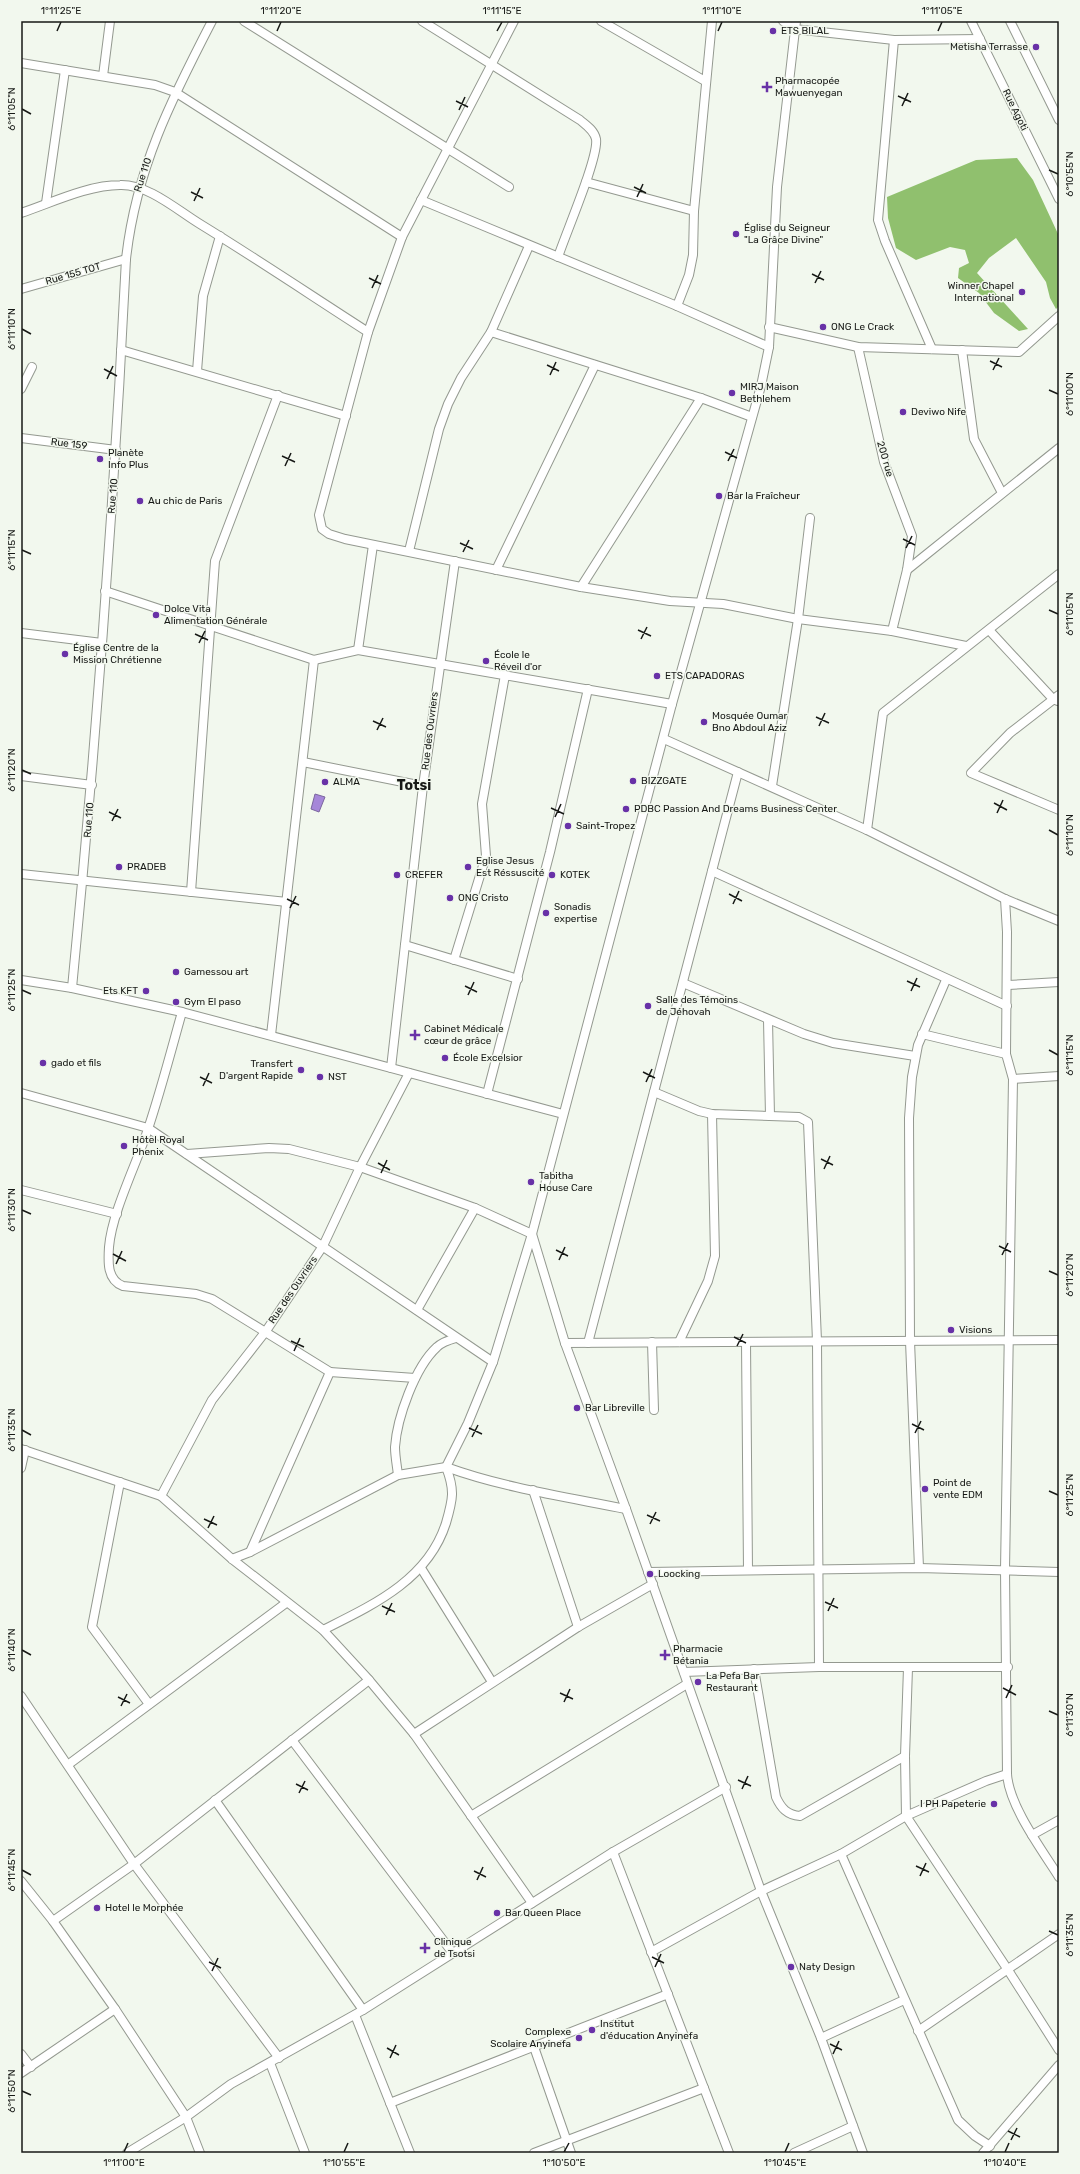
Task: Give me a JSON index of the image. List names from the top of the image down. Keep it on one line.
{"streets":{"street":["Rue Agoti","Rue 110","Rue 155 TOT","Rue 159","200 rue","Rue des Ouvriers"]},"crossings":[["Rue 110","Rue 155 TOT"],["Rue 110","Rue 159"]],"districts":["Totsi"],"places":{"other":["ETS BILAL","Metisha Terrasse","Église du Seigneur \"La Grâce Divine\"","Winner Chapel International","ONG Le Crack","MIRJ Maison Bethlehem","Deviwo Nife","Planète Info Plus","Bar la Fraîcheur","Au chic de Paris","Dolce Vita Alimentation Générale","Église Centre de la Mission Chrétienne","École le Réveil d'or","ETS CAPADORAS","Mosquée Oumar Bno Abdoul Aziz","BIZZGATE","ALMA","PDBC Passion And Dreams Business Center","Saint-Tropez","PRADEB","Eglise Jesus Est Réssuscité","CREFER","KOTEK","ONG Cristo","Sonadis expertise","Gamessou art","Ets KFT","Gym El paso","Salle des Témoins de Jéhovah","École Excelsior","gado et fils","Transfert D'argent Rapide","NST","Hôtel Royal Phenix","Tabitha House Care","Visions","Bar Libreville","Point de vente EDM","Loocking","La Pefa Bar Restaurant","I PH Papeterie","Hotel le Morphée","Bar Queen Place","Naty Design","Institut d'éducation Anyinefa","Complexe Scolaire Anyinefa"],"health":["Pharmacopée Mawuenyegan","Cabinet Médicale cœur de grâce","Pharmacie Bétania","Clinique de Tsotsi"]},"coordinates":["1°11'25\"E","1°11'20\"E","1°11'15\"E","1°11'10\"E","1°11'05\"E","6°11'05\"N","6°10'55\"N","6°11'10\"N","6°11'00\"N","6°11'15\"N","6°11'20\"N","6°11'25\"N","6°11'30\"N","6°11'35\"N","6°11'40\"N","6°11'45\"N","6°11'50\"N","1°11'00\"E","1°10'55\"E","1°10'50\"E","1°10'45\"E","1°10'40\"E"]}
